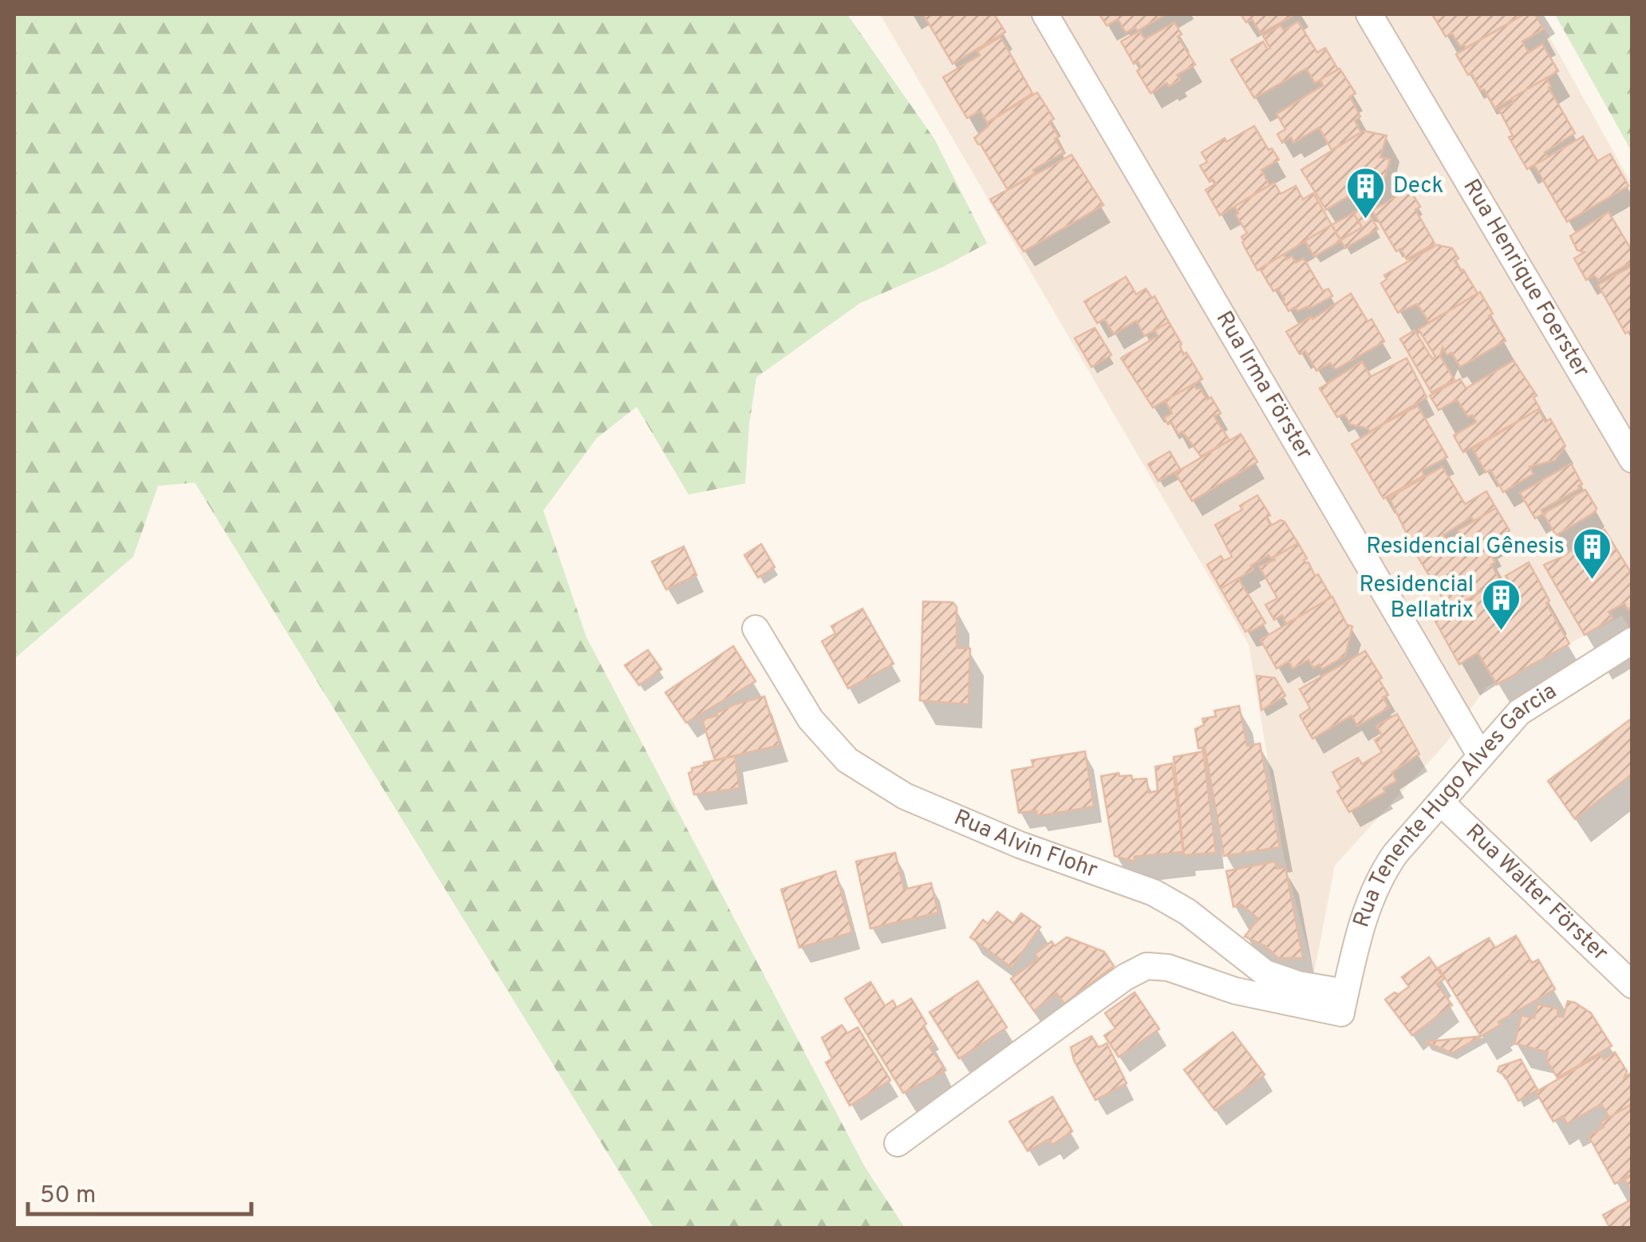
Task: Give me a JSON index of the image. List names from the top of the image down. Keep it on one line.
{"streets":{"street":["Rua Henrique Foerster","Rua Irma Förster","Rua Tenente Hugo Alves Garcia","Rua Alvin Flohr","Rua Walter Förster"]},"crossings":[["Rua Irma Förster","Rua Tenente Hugo Alves Garcia"],["Rua Tenente Hugo Alves Garcia","Rua Alvin Flohr"],["Rua Tenente Hugo Alves Garcia","Rua Walter Förster"]],"places":{"building":["Deck","Residencial Gênesis","Residencial Bellatrix"]},"scale_bar":"50 m"}
